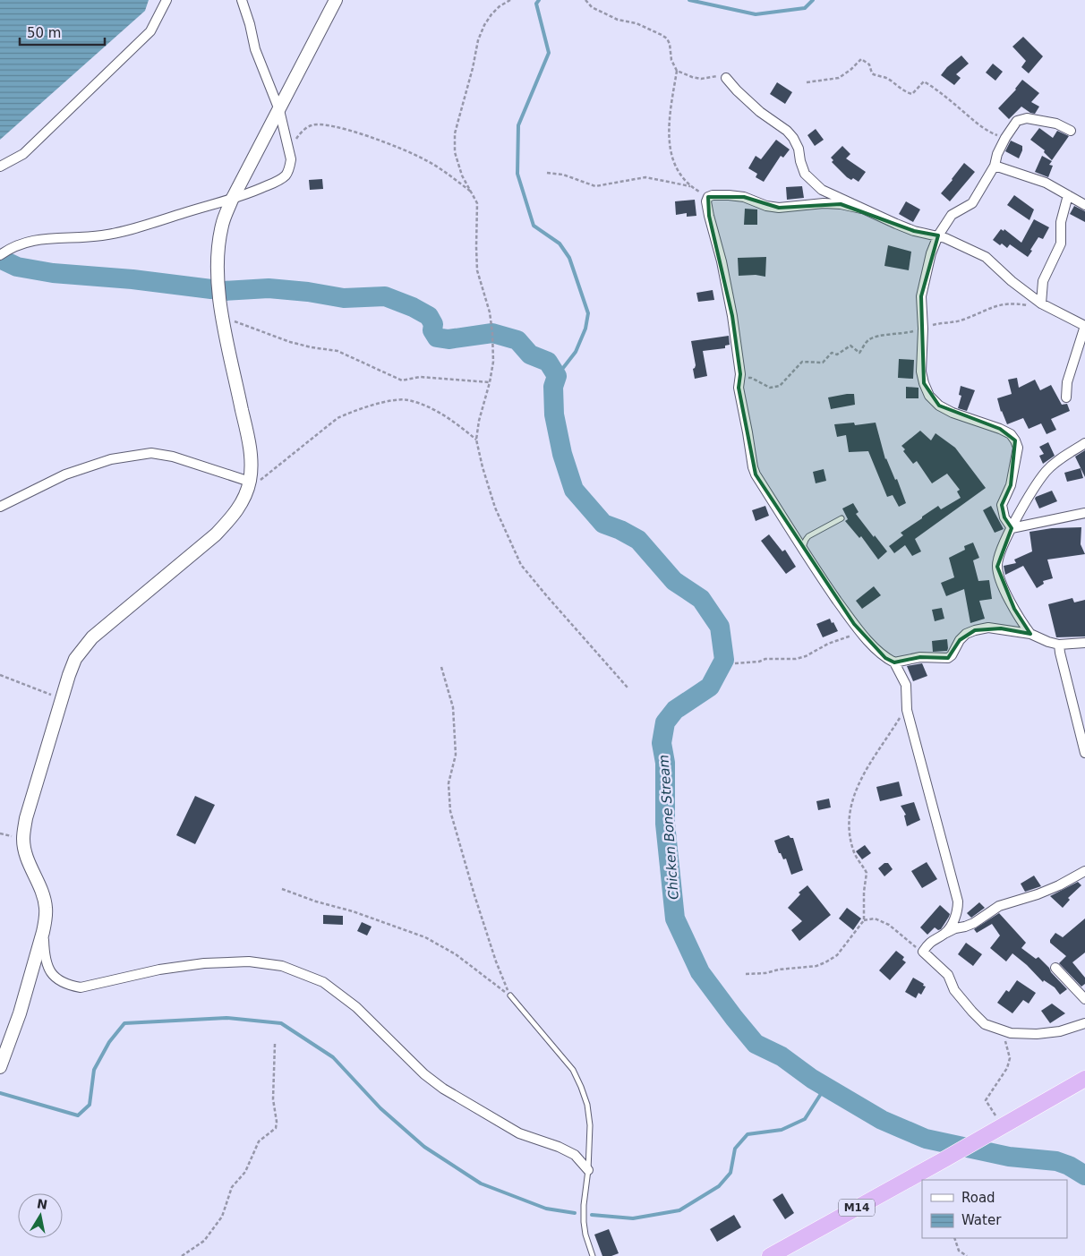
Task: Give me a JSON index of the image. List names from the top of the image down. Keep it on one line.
{"streets":{"highway":["M14"]},"water":["Chicken Bone Stream"],"legend":["Road","Water"],"scale_bar":"50 m","north":"top"}
